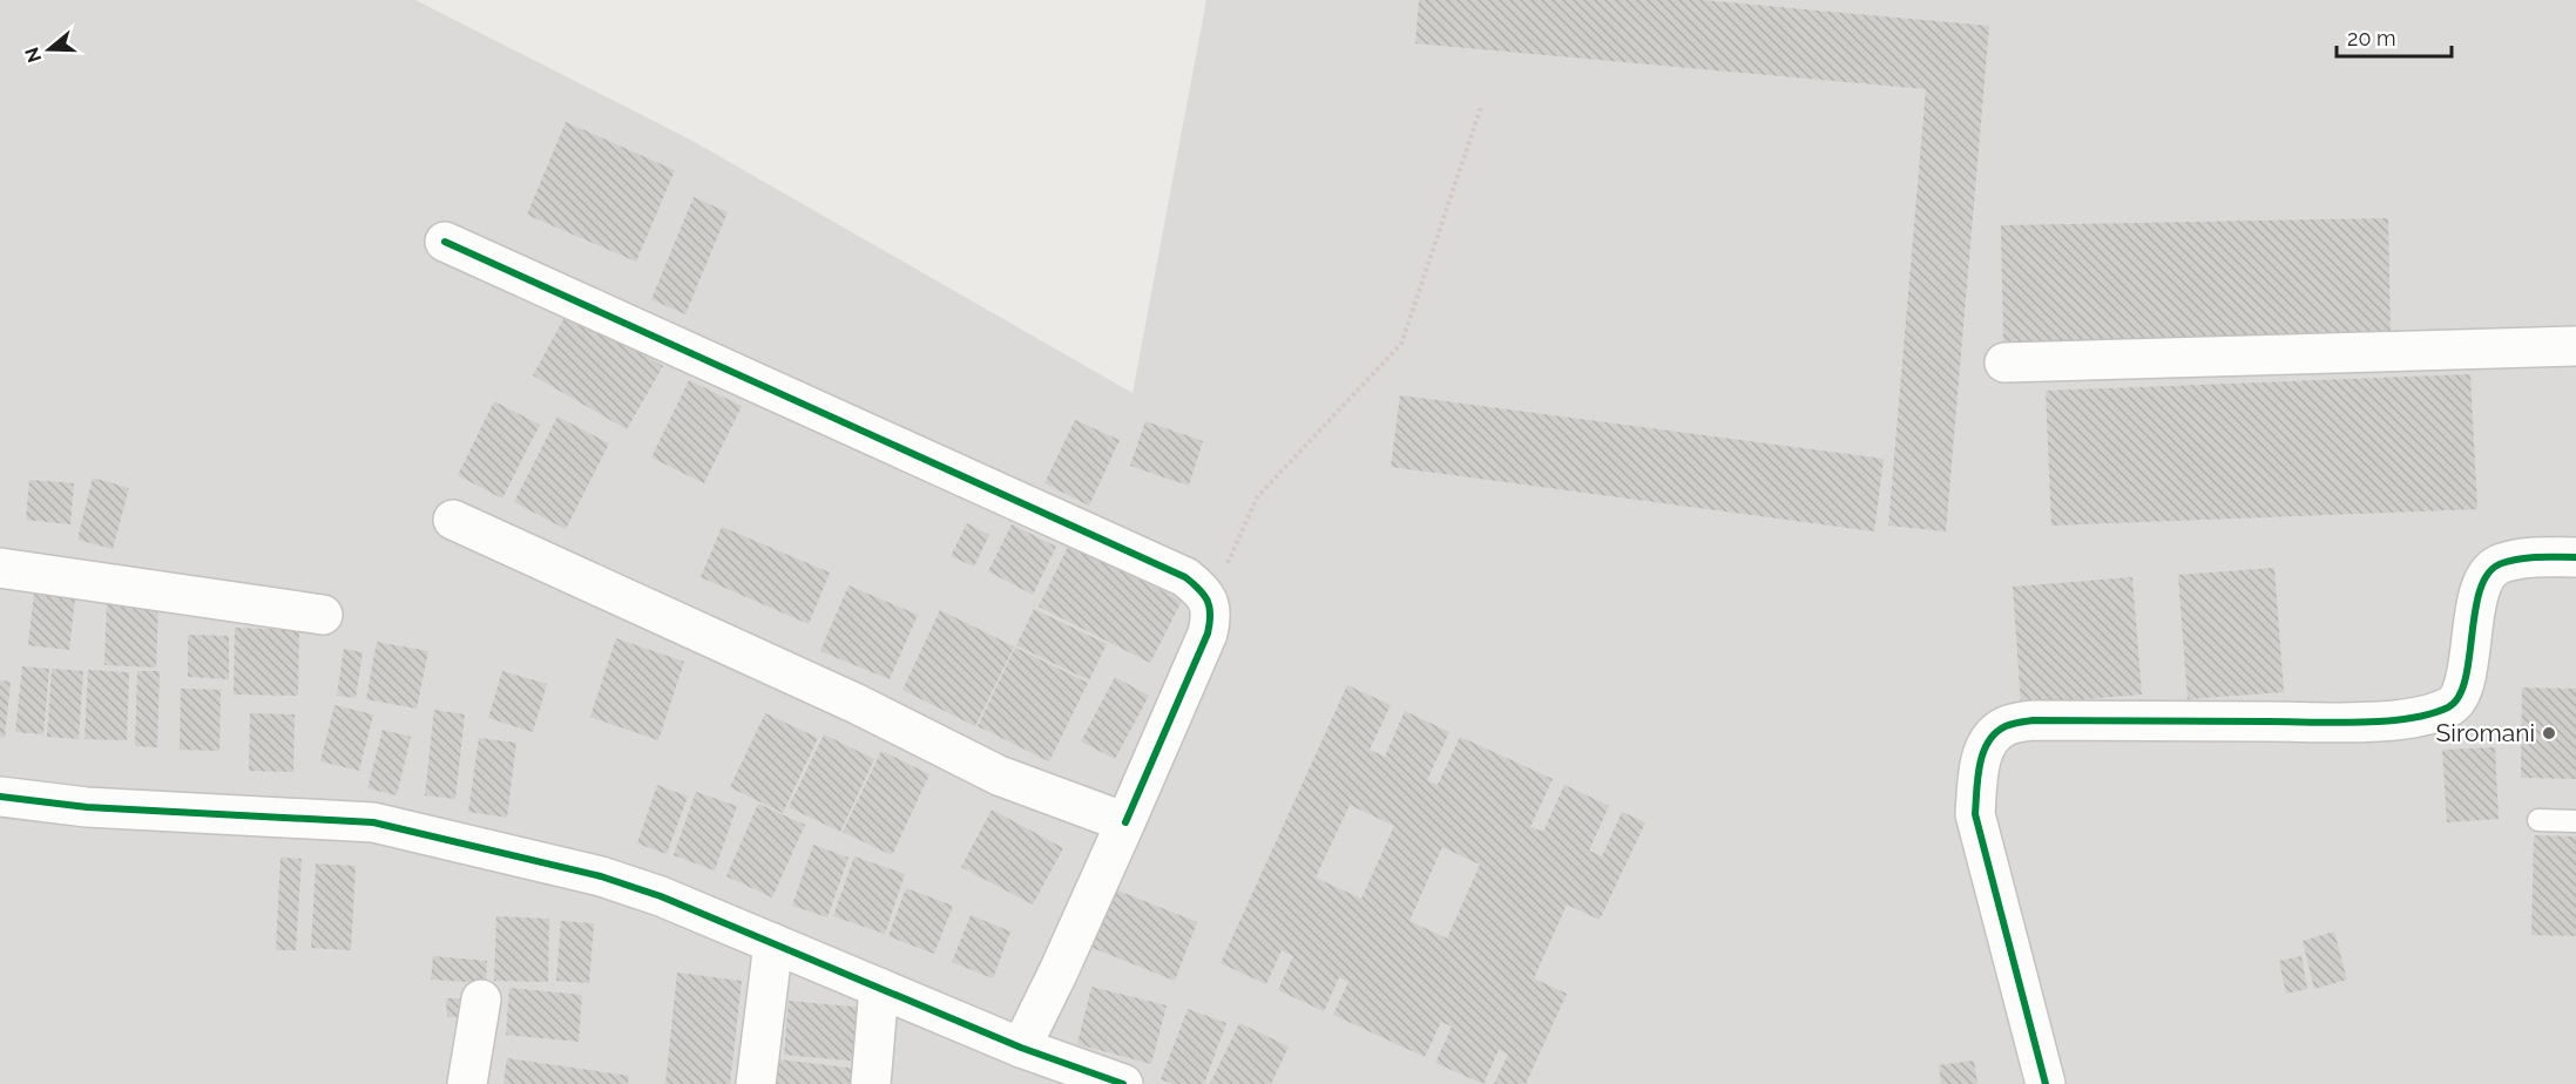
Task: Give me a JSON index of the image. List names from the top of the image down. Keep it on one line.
{"places":["Siromani"],"scale_bar":"20 m","north":"left"}
